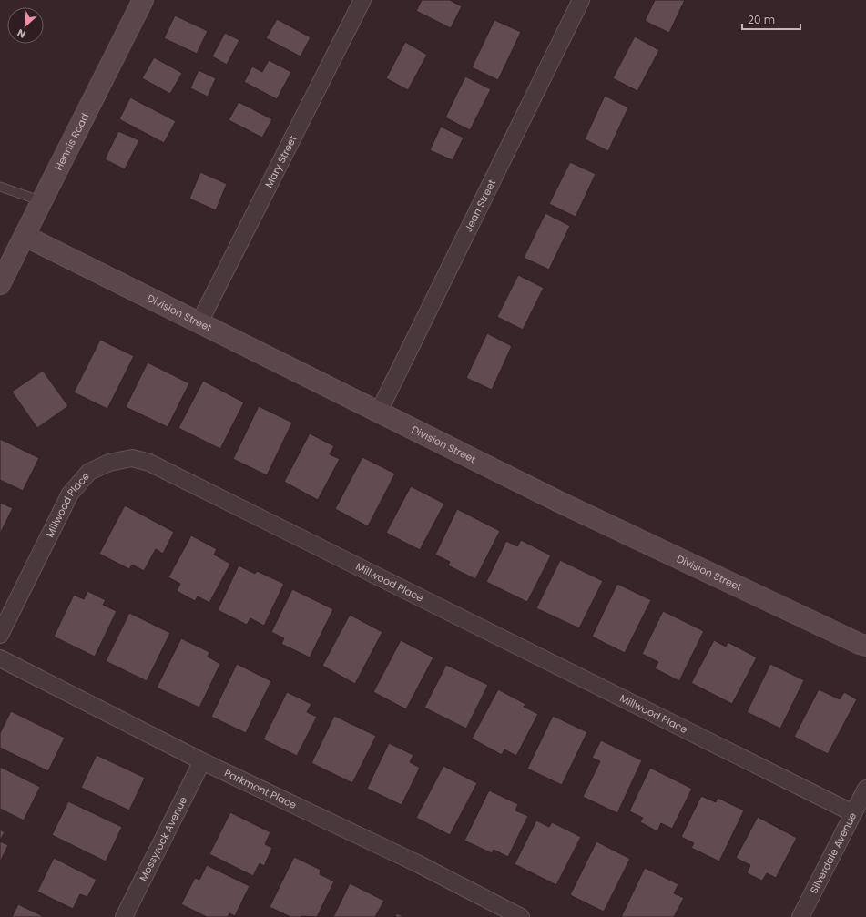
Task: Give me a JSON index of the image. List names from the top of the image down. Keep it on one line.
{"streets":{"street":["Hennis Road","Mary Street","Jean Street","Division Street","Millwood Place","Parkmont Place","Mossyrock Avenue","Silverdale Avenue"]},"crossings":[["Hennis Road","Division Street"],["Mary Street","Division Street"],["Jean Street","Division Street"],["Millwood Place","Silverdale Avenue"],["Parkmont Place","Mossyrock Avenue"]],"scale_bar":"20 m","north":"bottom left"}
